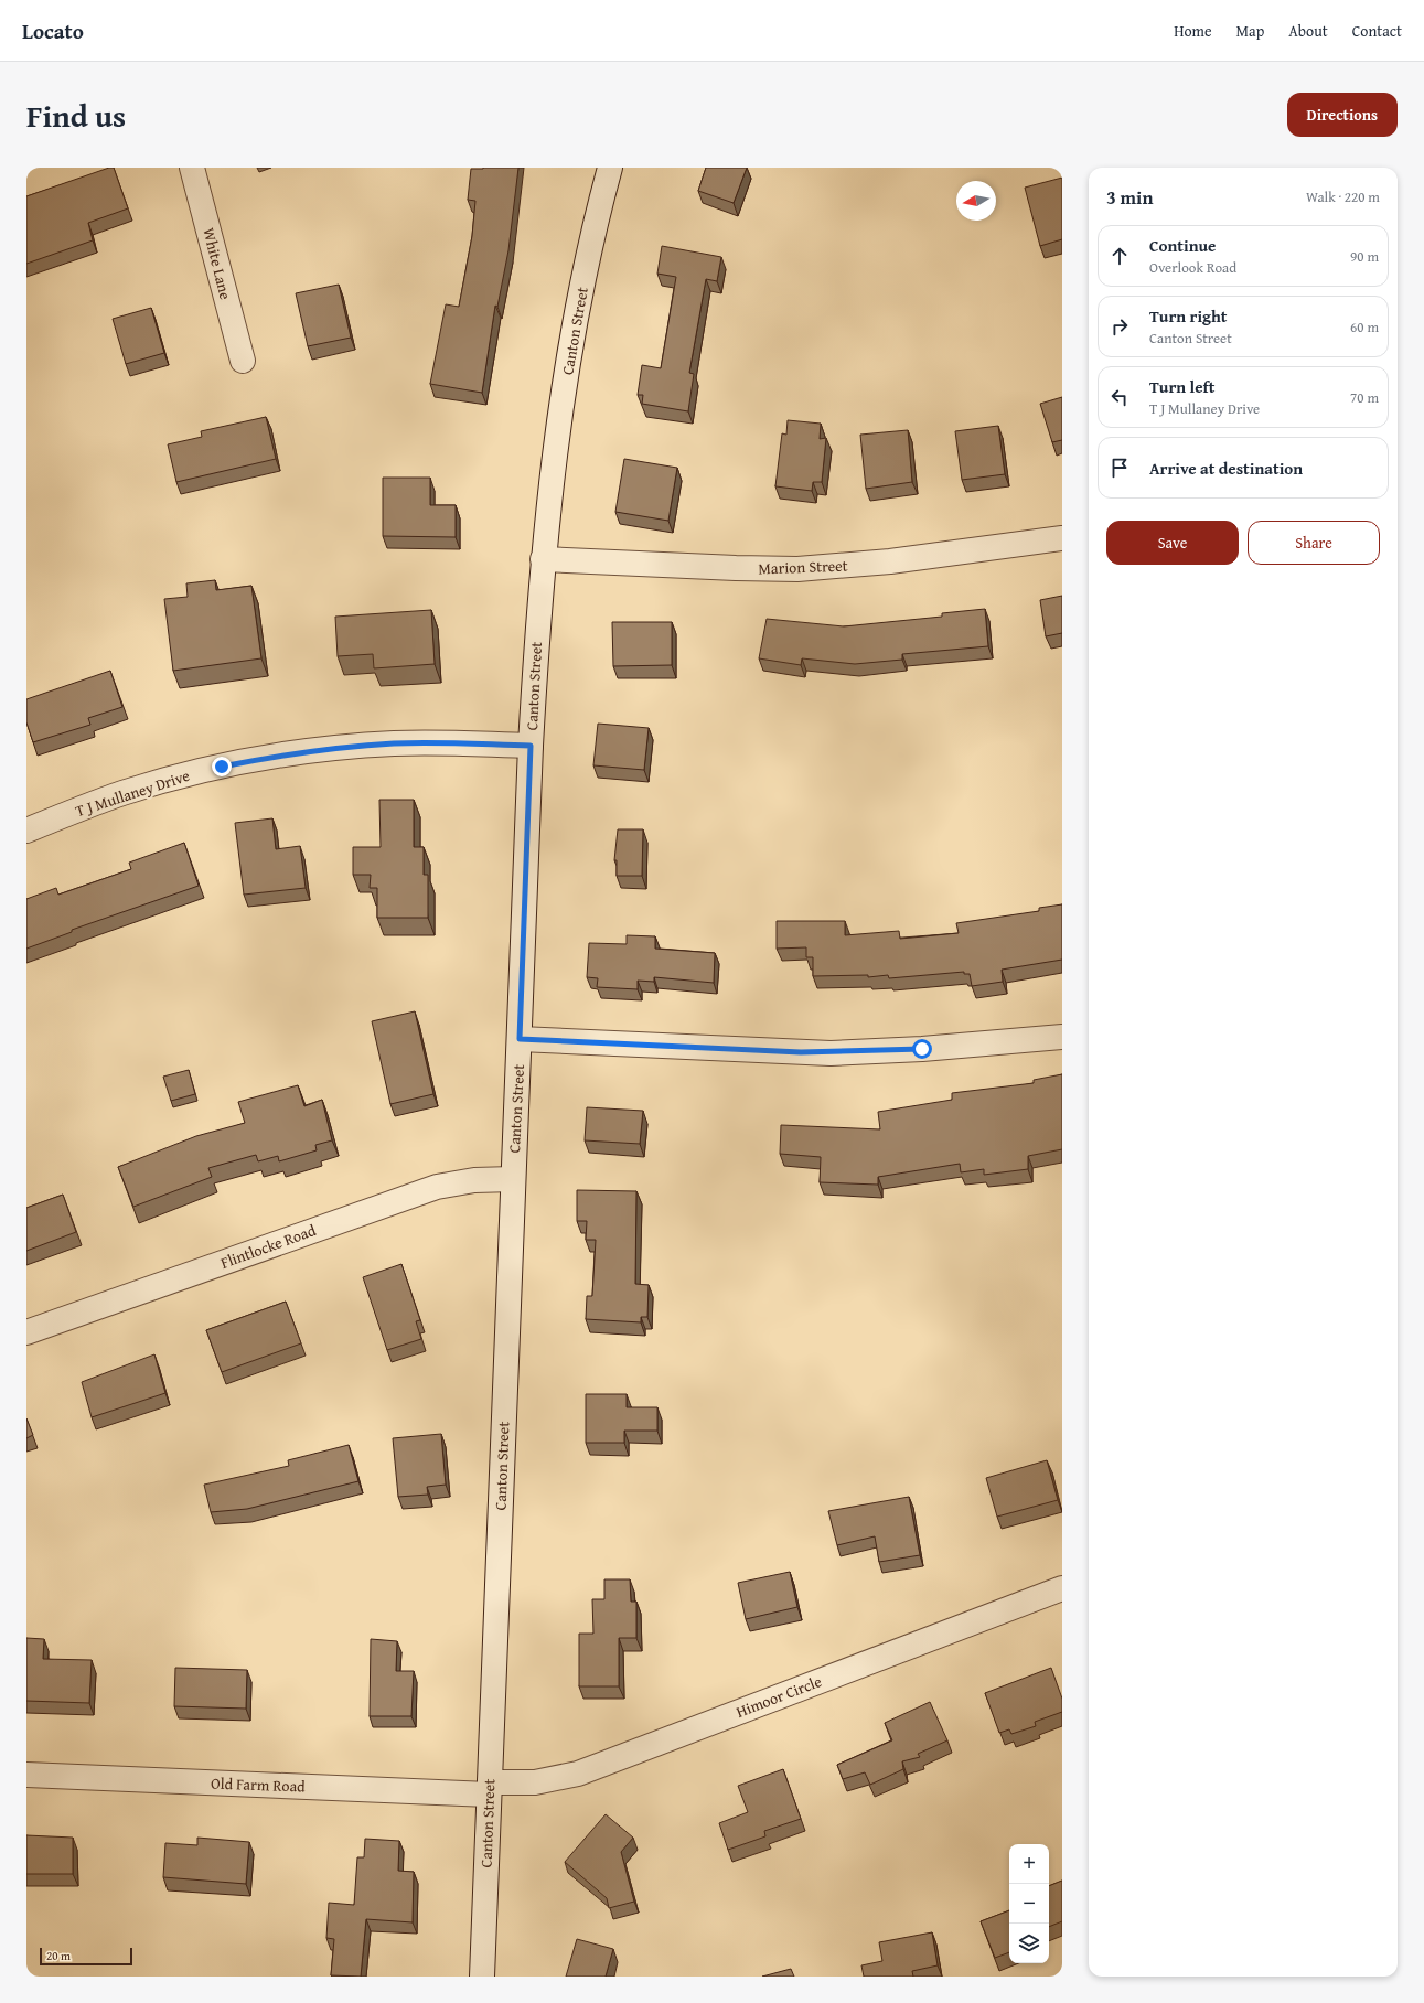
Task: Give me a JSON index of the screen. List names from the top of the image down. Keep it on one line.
{"streets":{"street":["White Lane","Canton Street","Marion Street","T J Mullaney Drive","Flintlocke Road","Himoor Circle","Old Farm Road"]},"crossings":[["Canton Street","Marion Street"],["Canton Street","T J Mullaney Drive"],["Canton Street","Flintlocke Road"],["Canton Street","Himoor Circle"],["Canton Street","Old Farm Road"],["Himoor Circle","Old Farm Road"]],"scale_bar":"20 m","north":"left","page":{"header":"Locato","nav":["Home","Map","About","Contact"],"title":"Find us","buttons":["Directions",["Save","Share"]],"heading":["3 min","Walk · 220 m"],"list":[["Continue","Overlook Road","90 m"],["Turn right","Canton Street","60 m"],["Turn left","T J Mullaney Drive","70 m"],"Arrive at destination"],"map_buttons":["+","−"],"scale":"20 m"}}
